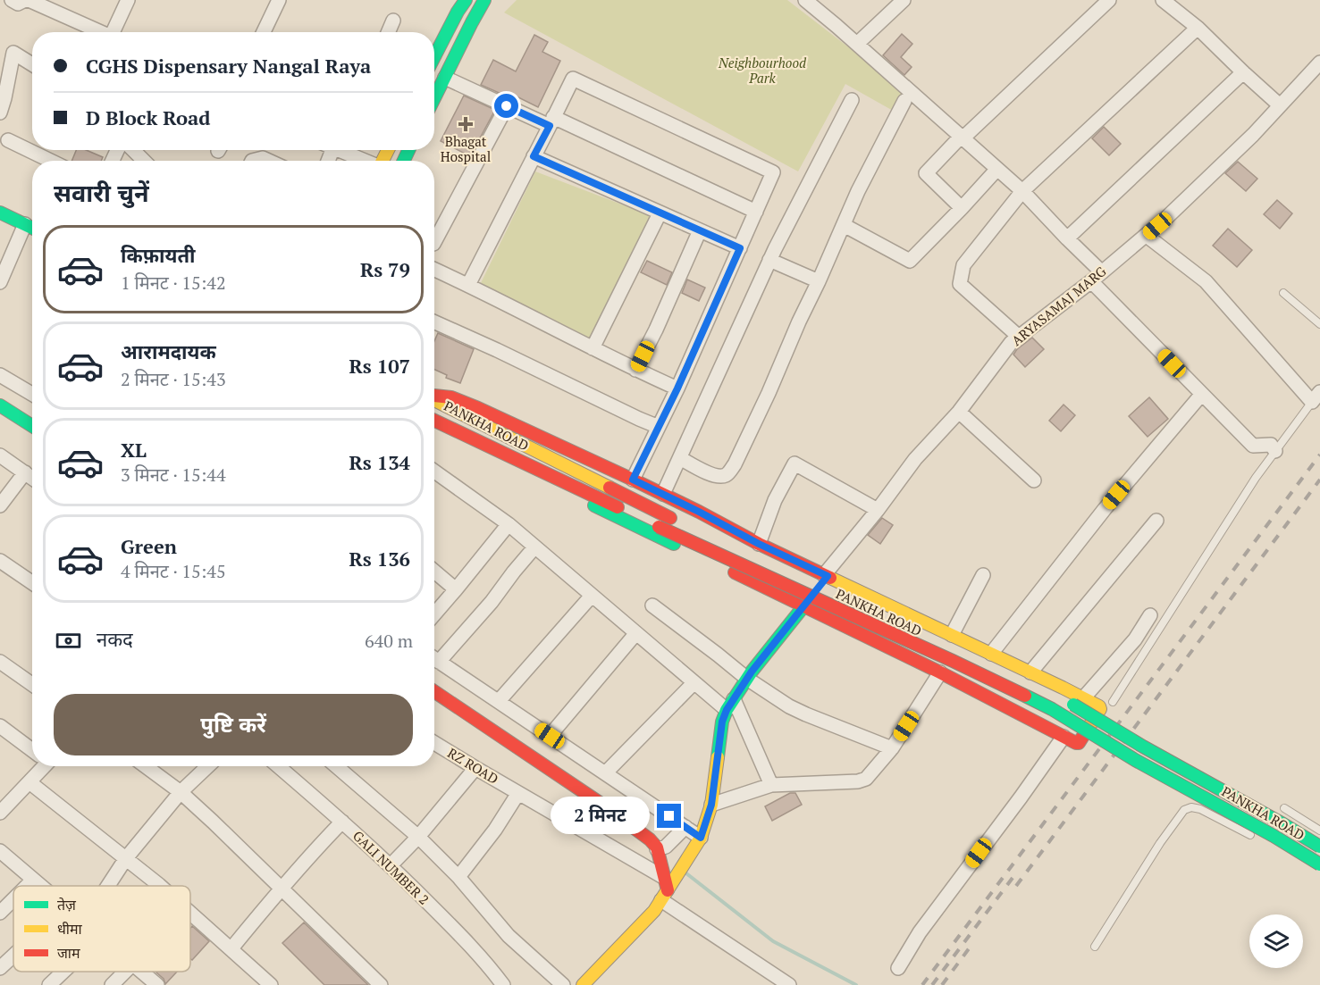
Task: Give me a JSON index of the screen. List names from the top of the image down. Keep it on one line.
{"streets":{"street":["ARYASAMAJ MARG","PANKHA ROAD","RZ ROAD","GALI NUMBER 2"]},"parks":["Neighbourhood Park"],"places":{"health":["Bhagat Hospital"]},"legend":["तेज़","धीमा","जाम"],"page":{"banner":["CGHS Dispensary Nangal Raya","D Block Road"],"heading":"सवारी चुनें","list":[{"name":"किफ़ायती","note":"1 मिनट · 15:42","value":"Rs 79"},{"name":"आरामदायक","note":"2 मिनट · 15:43","value":"Rs 107"},{"name":"XL","note":"3 मिनट · 15:44","value":"Rs 134"},{"name":"Green","note":"4 मिनट · 15:45","value":"Rs 136"}],"pay":["नकद","640 m"],"buttons":"पुष्टि करें","bubble":"2 मिनट"}}
